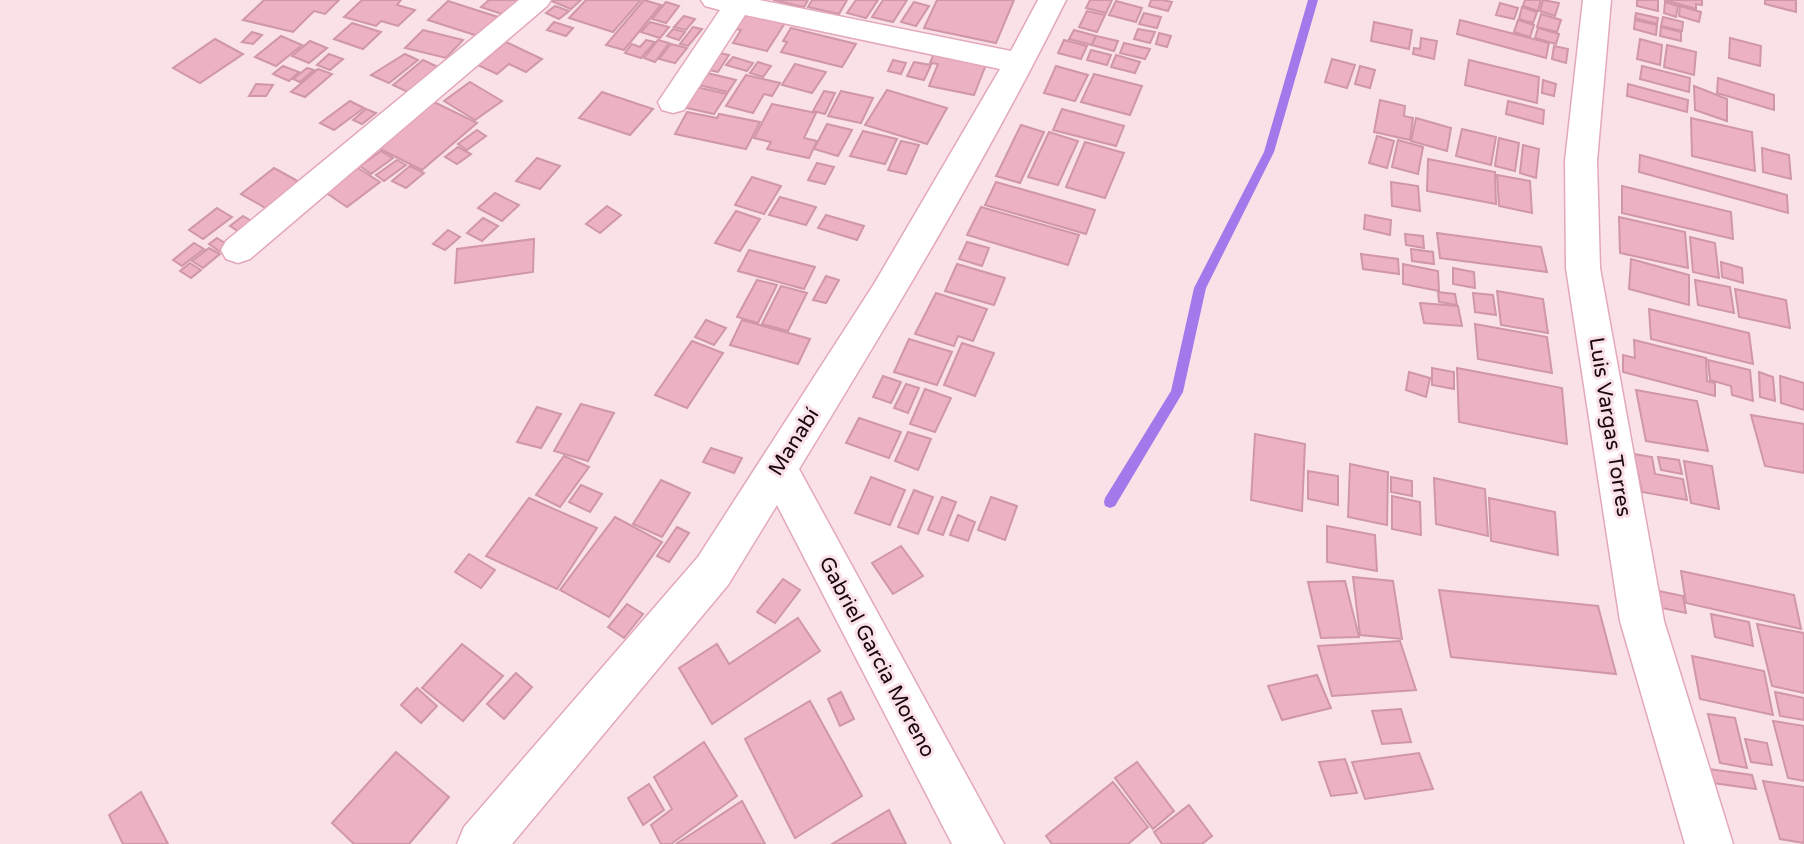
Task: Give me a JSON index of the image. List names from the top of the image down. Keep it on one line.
{"streets":{"street":["Luis Vargas Torres","Manabí","Gabriel Garcia Moreno"]},"crossings":[["Manabí","Gabriel Garcia Moreno"]]}
